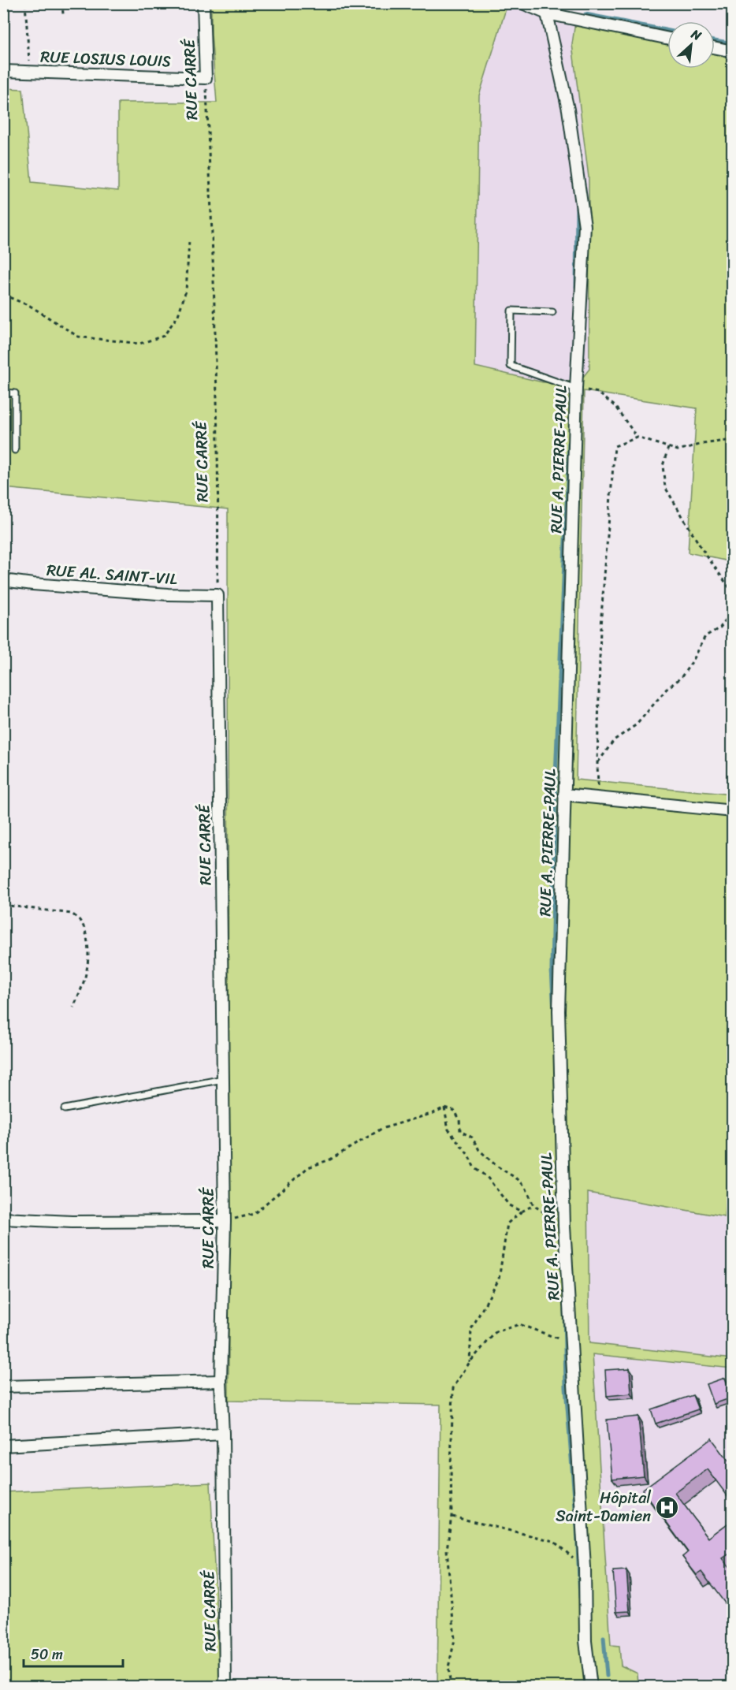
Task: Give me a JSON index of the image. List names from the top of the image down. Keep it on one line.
{"streets":{"street":["RUE LOSIUS LOUIS","RUE CARRÉ","RUE A. PIERRE-PAUL","RUE AL. SAINT-VIL"]},"crossings":[["RUE LOSIUS LOUIS","RUE CARRÉ"],["RUE CARRÉ","RUE AL. SAINT-VIL"]],"places":{"hospital":["Hôpital Saint-Damien"]},"scale_bar":"50 m","north":"top right"}
